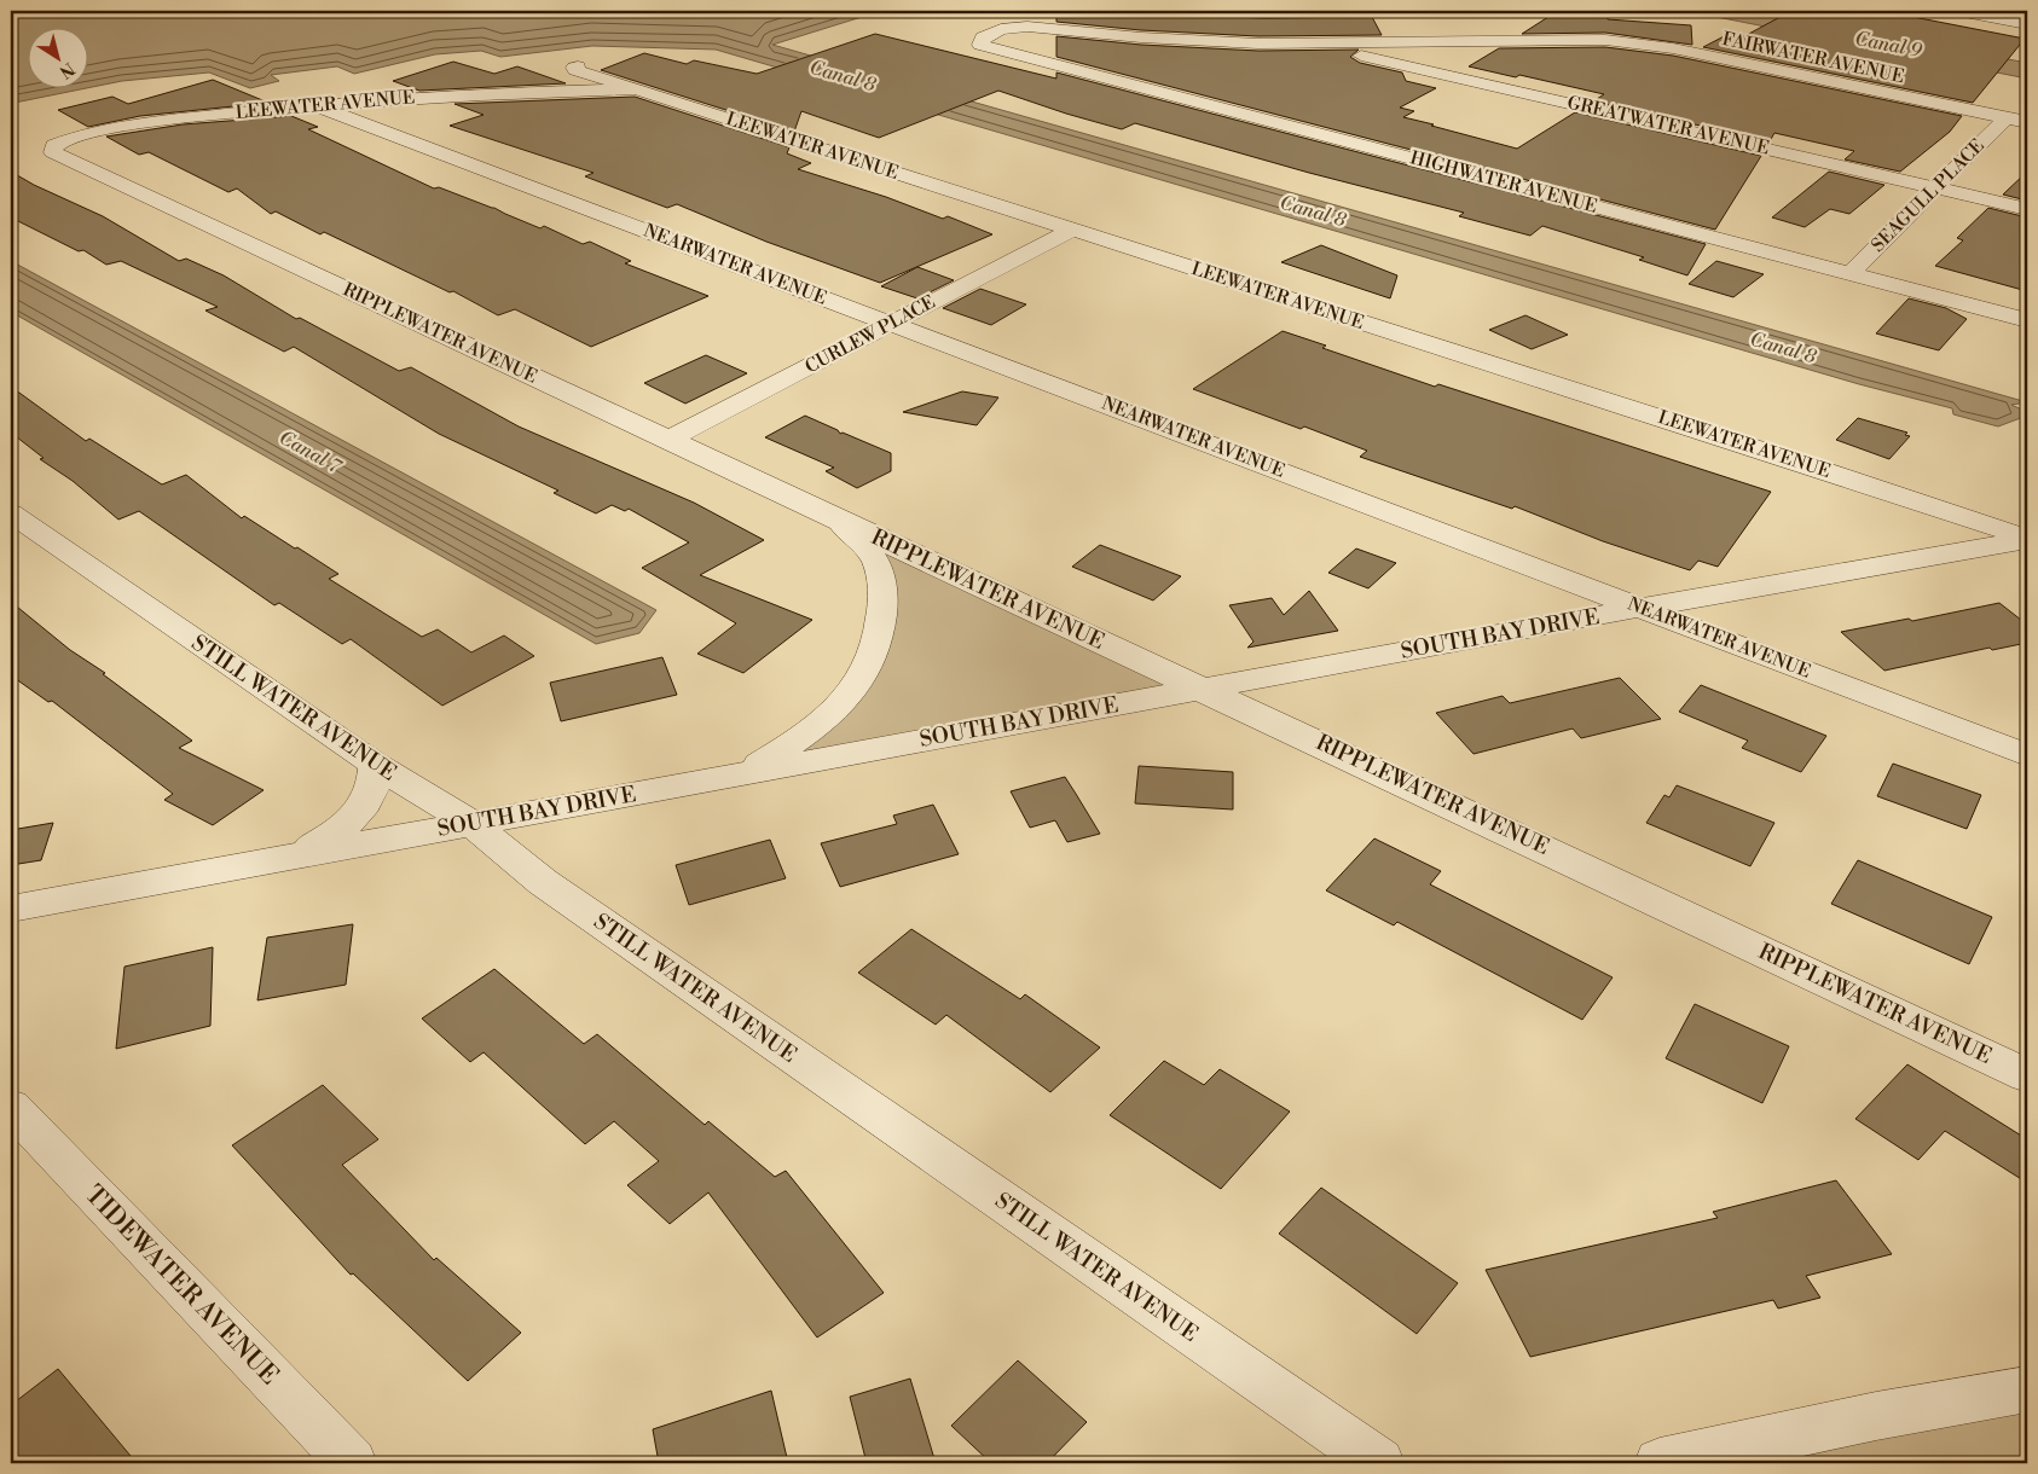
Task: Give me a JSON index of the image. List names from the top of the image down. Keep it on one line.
{"streets":{"street":["FAIRWATER AVENUE","LEEWATER AVENUE","GREATWATER AVENUE","HIGHWATER AVENUE","SEAGULL PLACE","NEARWATER AVENUE","RIPPLEWATER AVENUE","CURLEW PLACE","SOUTH BAY DRIVE","STILL WATER AVENUE","TIDEWATER AVENUE"]},"crossings":[["FAIRWATER AVENUE","GREATWATER AVENUE"],["FAIRWATER AVENUE","HIGHWATER AVENUE"],["FAIRWATER AVENUE","SEAGULL PLACE"],["LEEWATER AVENUE","NEARWATER AVENUE"],["LEEWATER AVENUE","RIPPLEWATER AVENUE"],["LEEWATER AVENUE","CURLEW PLACE"],["LEEWATER AVENUE","SOUTH BAY DRIVE"],["GREATWATER AVENUE","SEAGULL PLACE"],["HIGHWATER AVENUE","SEAGULL PLACE"],["NEARWATER AVENUE","CURLEW PLACE"],["NEARWATER AVENUE","SOUTH BAY DRIVE"],["RIPPLEWATER AVENUE","CURLEW PLACE"],["RIPPLEWATER AVENUE","SOUTH BAY DRIVE"],["SOUTH BAY DRIVE","STILL WATER AVENUE"]],"water":["Canal 9","Canal 8","Canal 7"],"north":"bottom right"}
